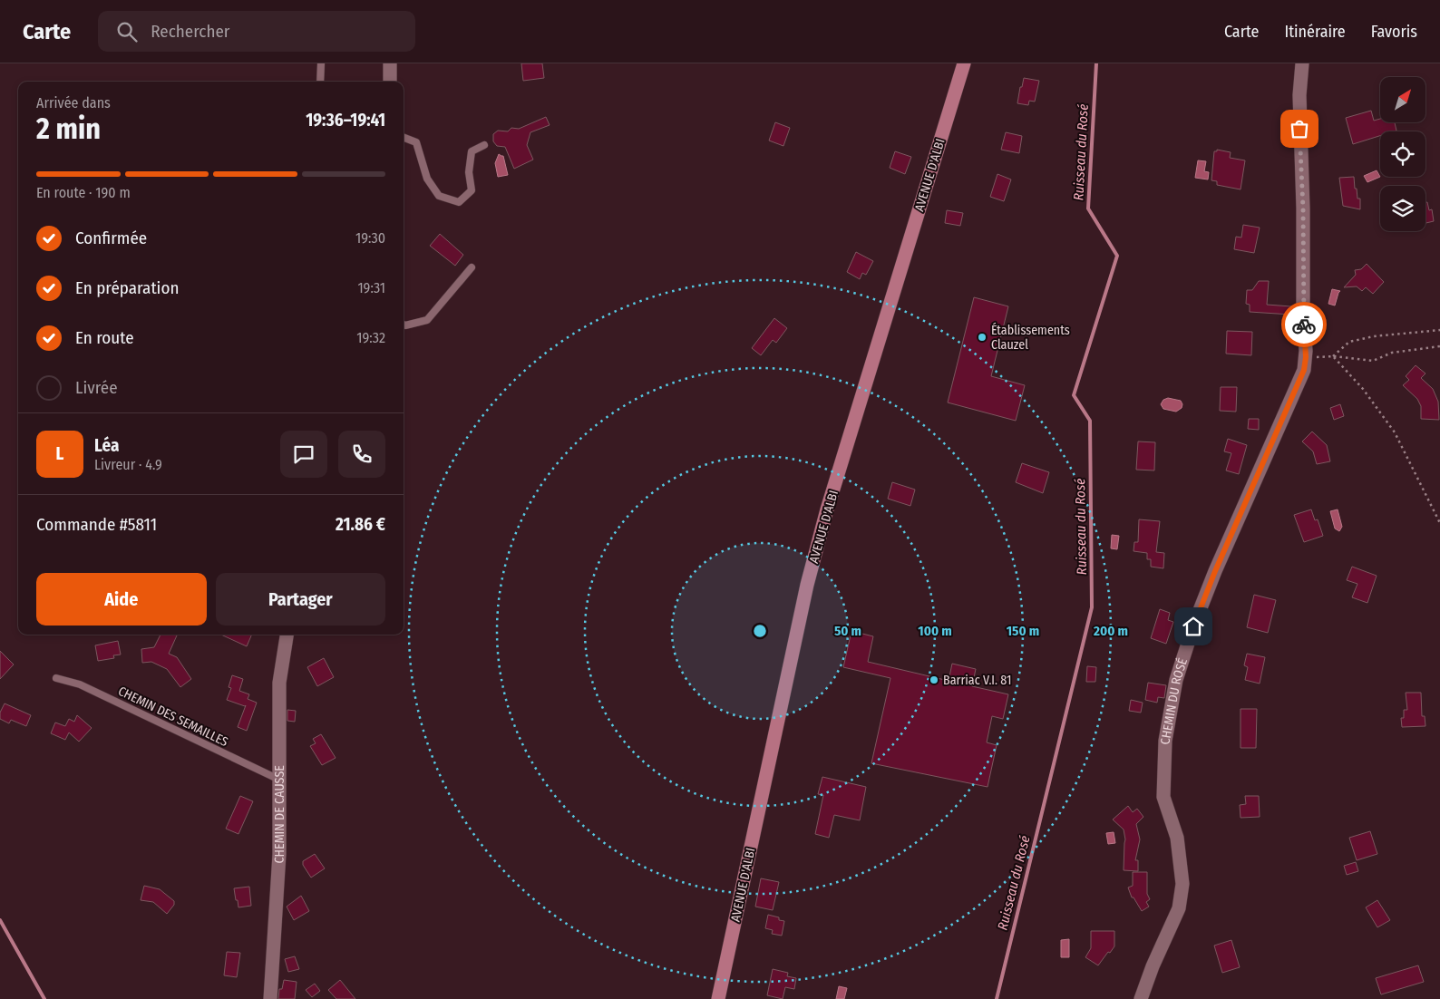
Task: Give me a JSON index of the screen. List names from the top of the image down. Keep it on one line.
{"streets":{"main road":["AVENUE D'ALBI"],"street":["CHEMIN DU ROSÉ","CHEMIN DE CAUSSE"],"lane":["CHEMIN DES SEMAILLES"]},"crossings":[["CHEMIN DES SEMAILLES","CHEMIN DE CAUSSE"]],"water":["Ruisseau du Rosé"],"places":["Établissements Clauzel","Barriac V.I. 81"],"north":"top right","page":{"header":"Carte","search":"Rechercher","nav":["Carte","Itinéraire","Favoris"],"heading":["2 min","Arrivée dans","19:36–19:41"],"panel":["Léa","Livreur · 4.9","Commande #5811","21.86 €"],"bar":"En route · 190 m","list":[["Confirmée","19:30"],["En préparation","19:31"],["En route","19:32"],"Livrée"],"round":"L","buttons":["Aide","Partager"]},"rings":["50 m","100 m","150 m","200 m"]}
